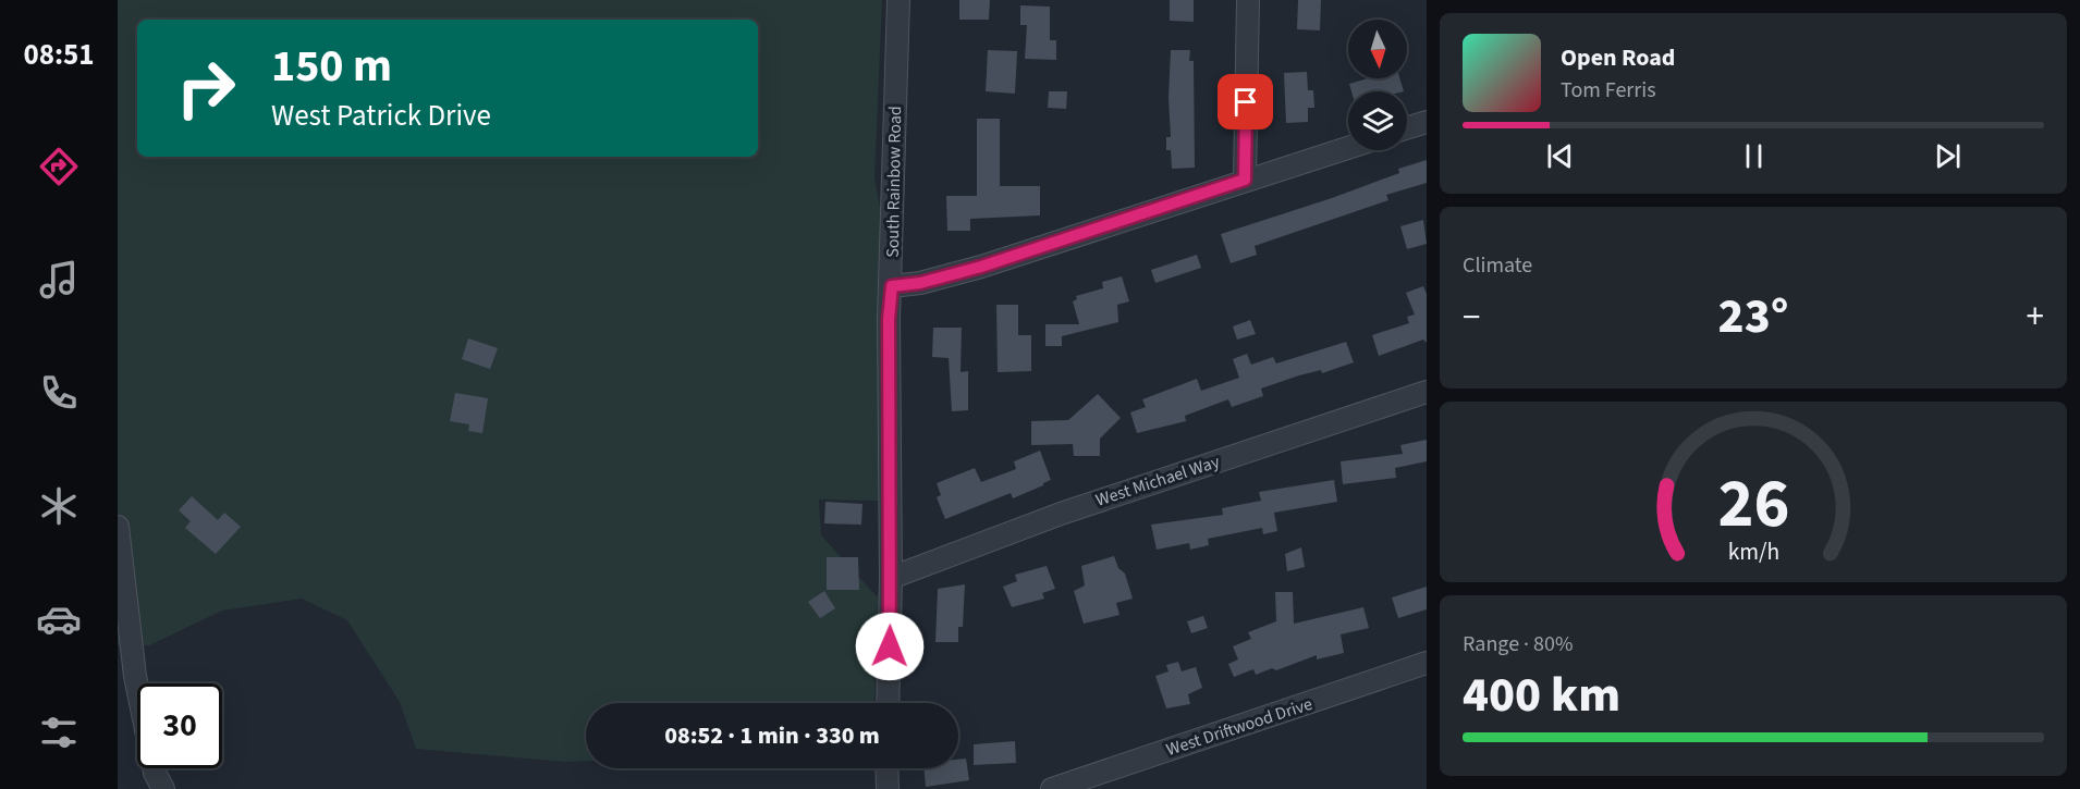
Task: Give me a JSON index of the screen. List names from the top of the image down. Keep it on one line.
{"streets":{"street":["South Rainbow Road","West Michael Way","West Driftwood Drive"]},"crossings":[["South Rainbow Road","West Michael Way"]],"north":"bottom","page":{"tabs":"08:51","turn":["150 m","West Patrick Drive"],"song":["Open Road","Tom Ferris"],"tile":["Climate",["Range · 80%","400 km"]],"heat":["−","23°","+"],"limit":"30","trip":"08:52 · 1 min · 330 m","gauge":["26","km/h"]}}
